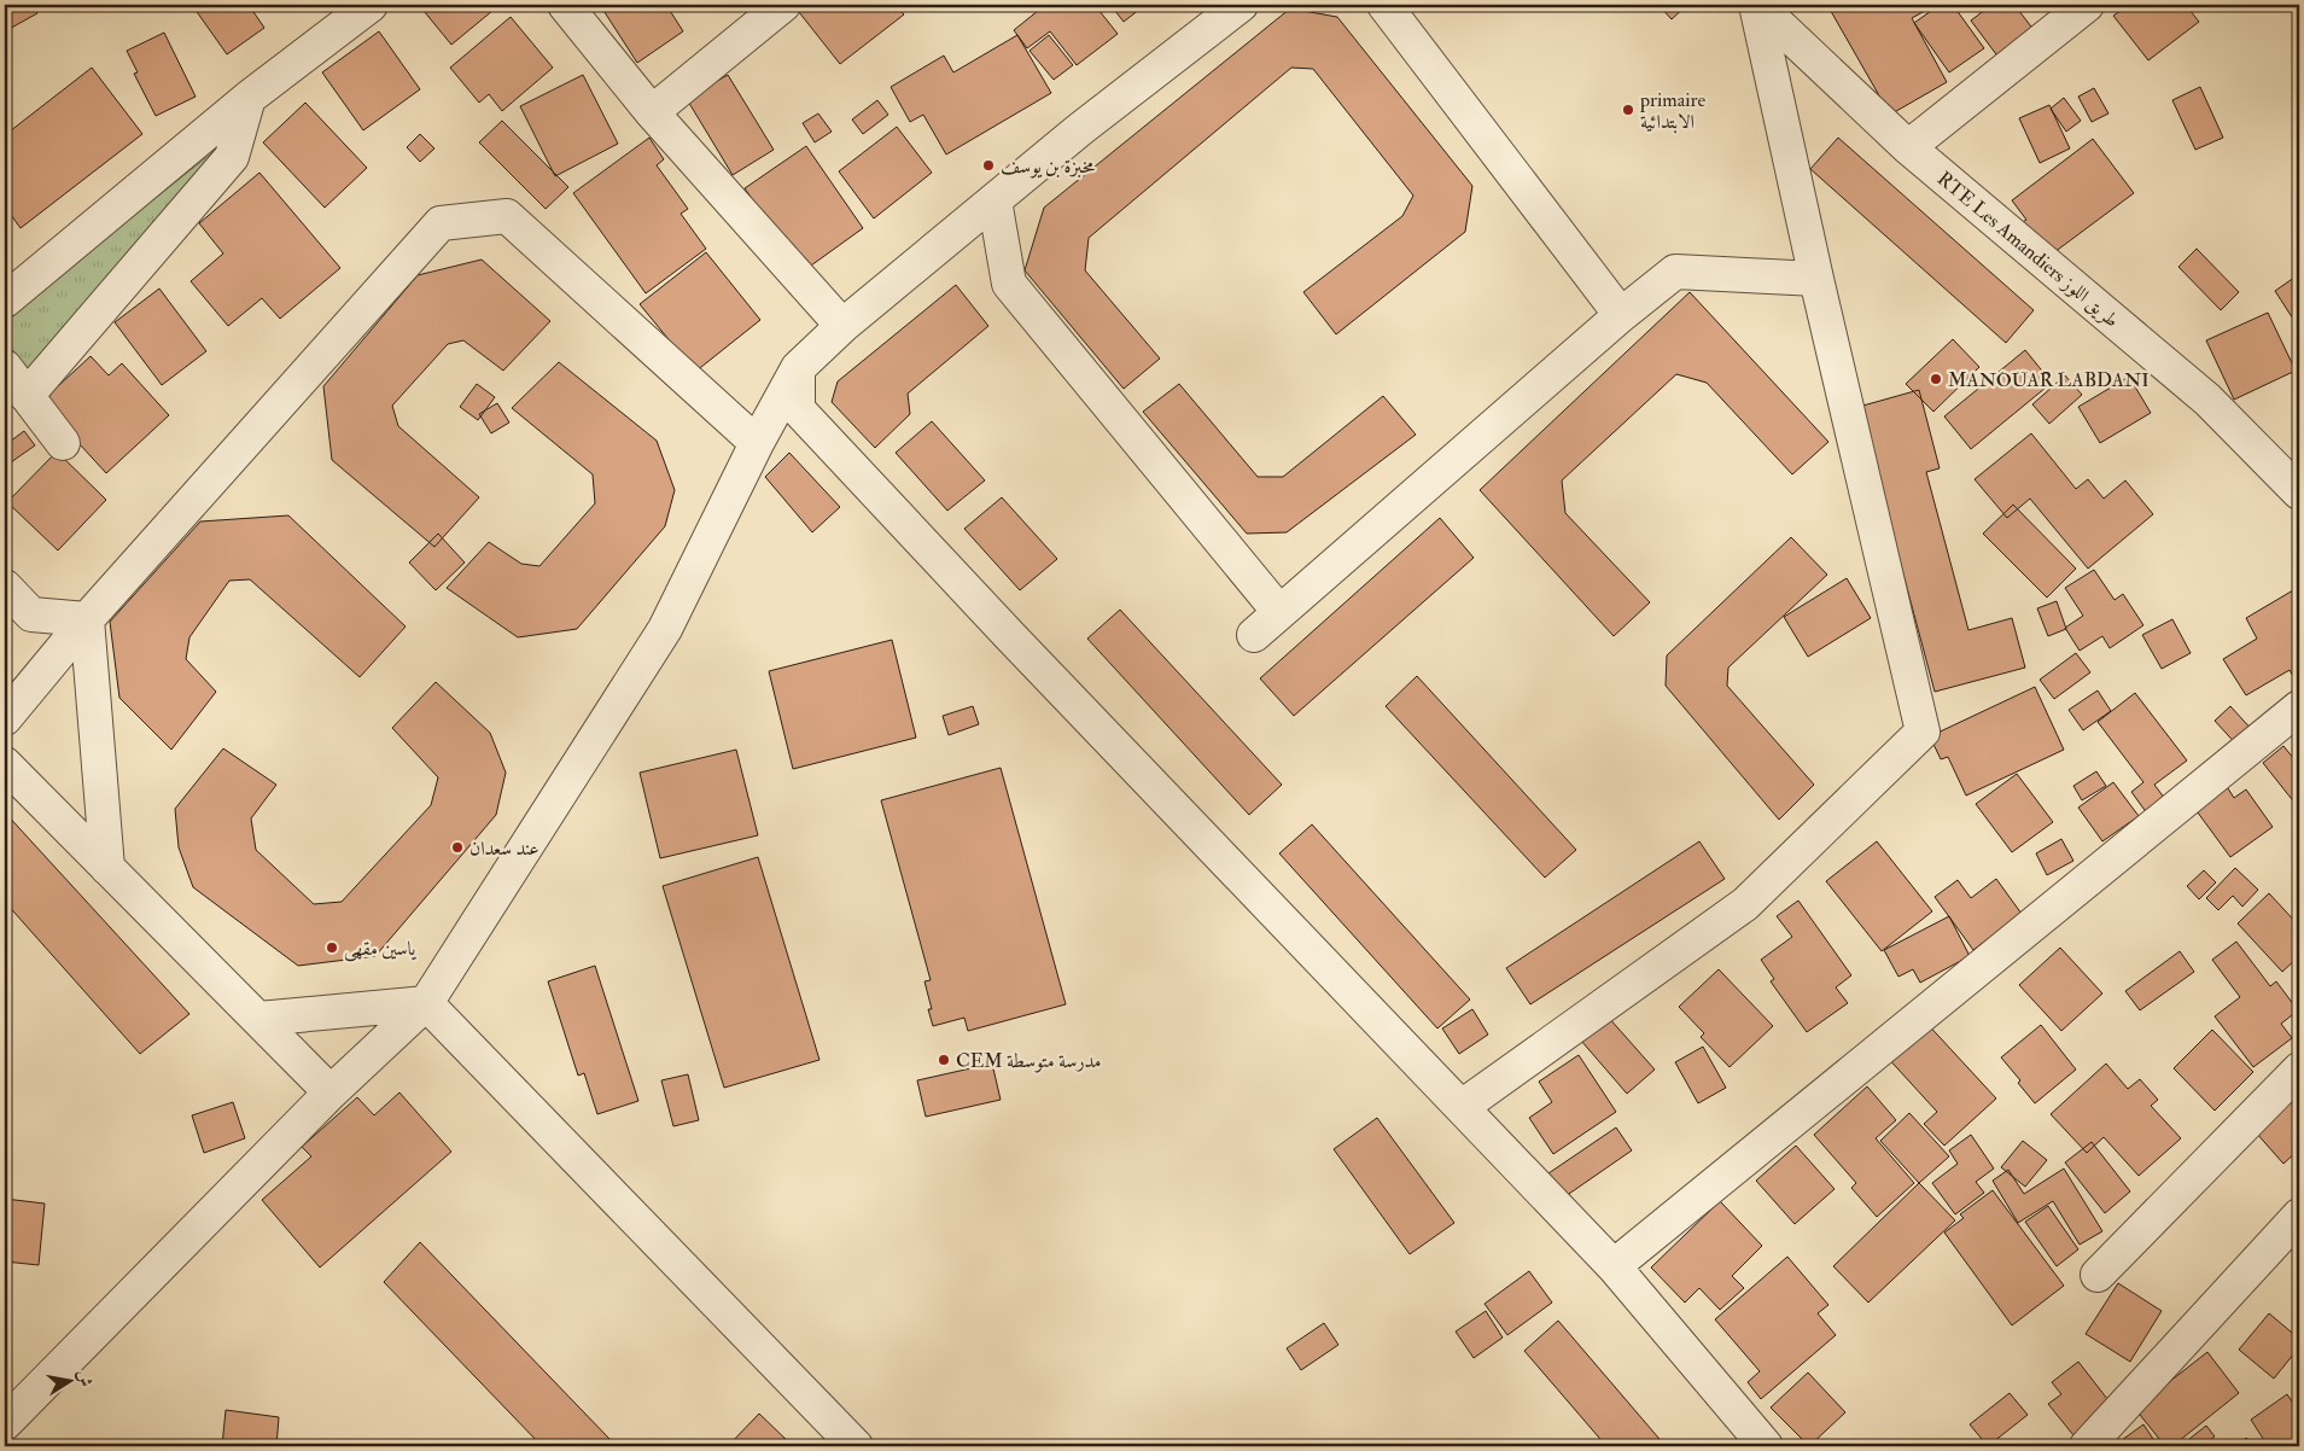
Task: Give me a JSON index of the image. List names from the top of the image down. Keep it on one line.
{"streets":{"street":["RTE Les Amandiers طريق اللوز"]},"places":["primaire الابتدائية","مخبزة بن یوسف","MANOUAR LABDANI","عند سعدان","ياسين مقهى","CEM مدرسة متوسطة"],"north":"right"}
